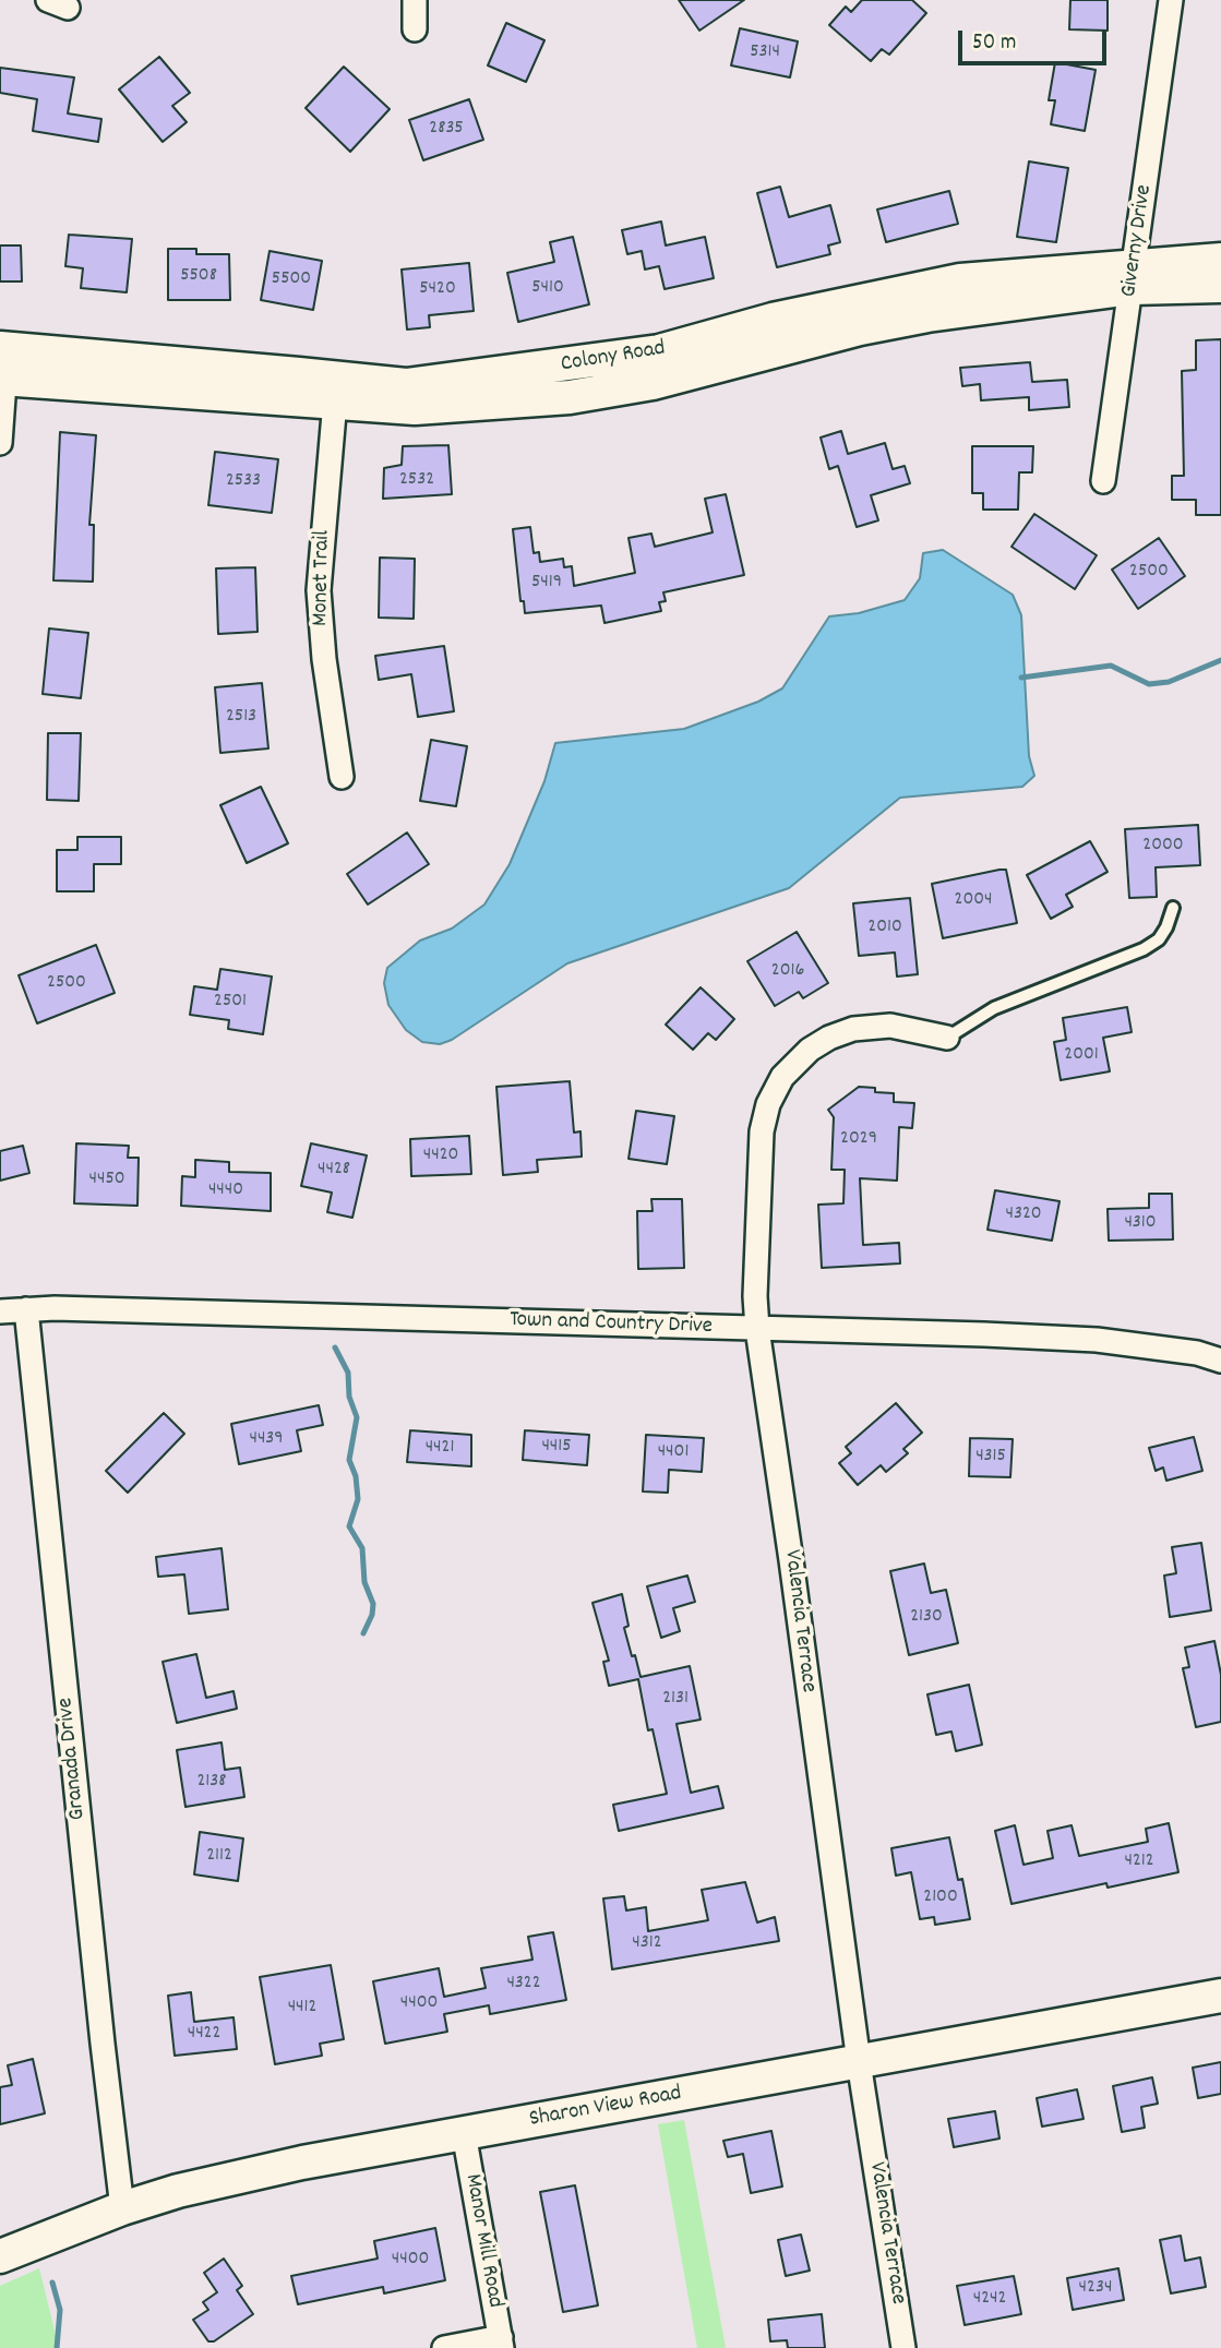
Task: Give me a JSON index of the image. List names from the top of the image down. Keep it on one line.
{"streets":{"main road":["Colony Road","Sharon View Road"],"street":["Giverny Drive","Monet Trail","Town and Country Drive","Valencia Terrace","Granada Drive","Manor Mill Road"]},"crossings":[["Giverny Drive","Colony Road"],["Colony Road","Monet Trail"],["Town and Country Drive","Valencia Terrace"],["Town and Country Drive","Granada Drive"],["Valencia Terrace","Sharon View Road"],["Granada Drive","Sharon View Road"],["Sharon View Road","Manor Mill Road"]],"house_numbers":["5314","2835","5508","5500","5410","5420","2532","2533","2500","5419","2513","2000","2004","2010","2016","2500","2501","2001","2029","4420","4428","4450","4440","4320","4310","4439","4415","4421","4401","4315","2130","2131","2138","2112","4212","2100","4312","4322","4400","4412","4422","4400","4234","4242"],"scale_bar":"50 m"}
